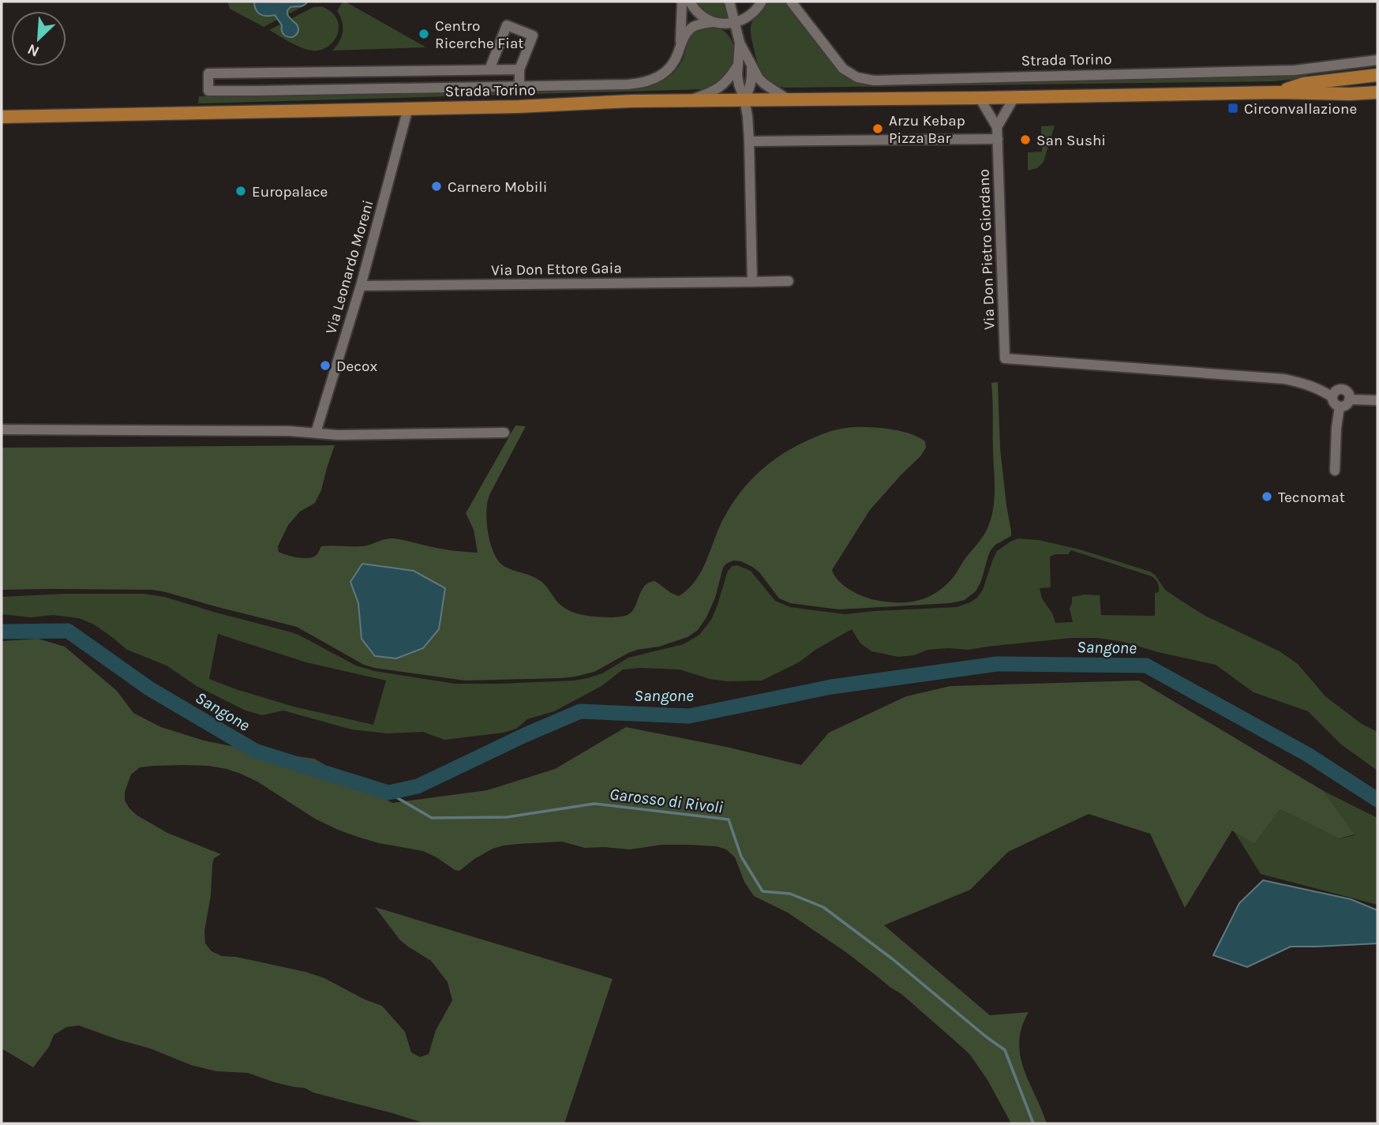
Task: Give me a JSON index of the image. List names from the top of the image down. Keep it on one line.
{"streets":{"main road":["Strada Torino"],"street":["Via Don Pietro Giordano","Via Leonardo Moreni","Via Don Ettore Gaia"]},"crossings":[["Strada Torino","Via Leonardo Moreni"],["Via Leonardo Moreni","Via Don Ettore Gaia"]],"water":["Sangone","Garosso di Rivoli"],"places":{"other":["Centro Ricerche Fiat","Arzu Kebap Pizza Bar","San Sushi","Carnero Mobili","Europalace","Decox","Tecnomat"],"transit":["Circonvallazione"]},"north":"bottom left"}
